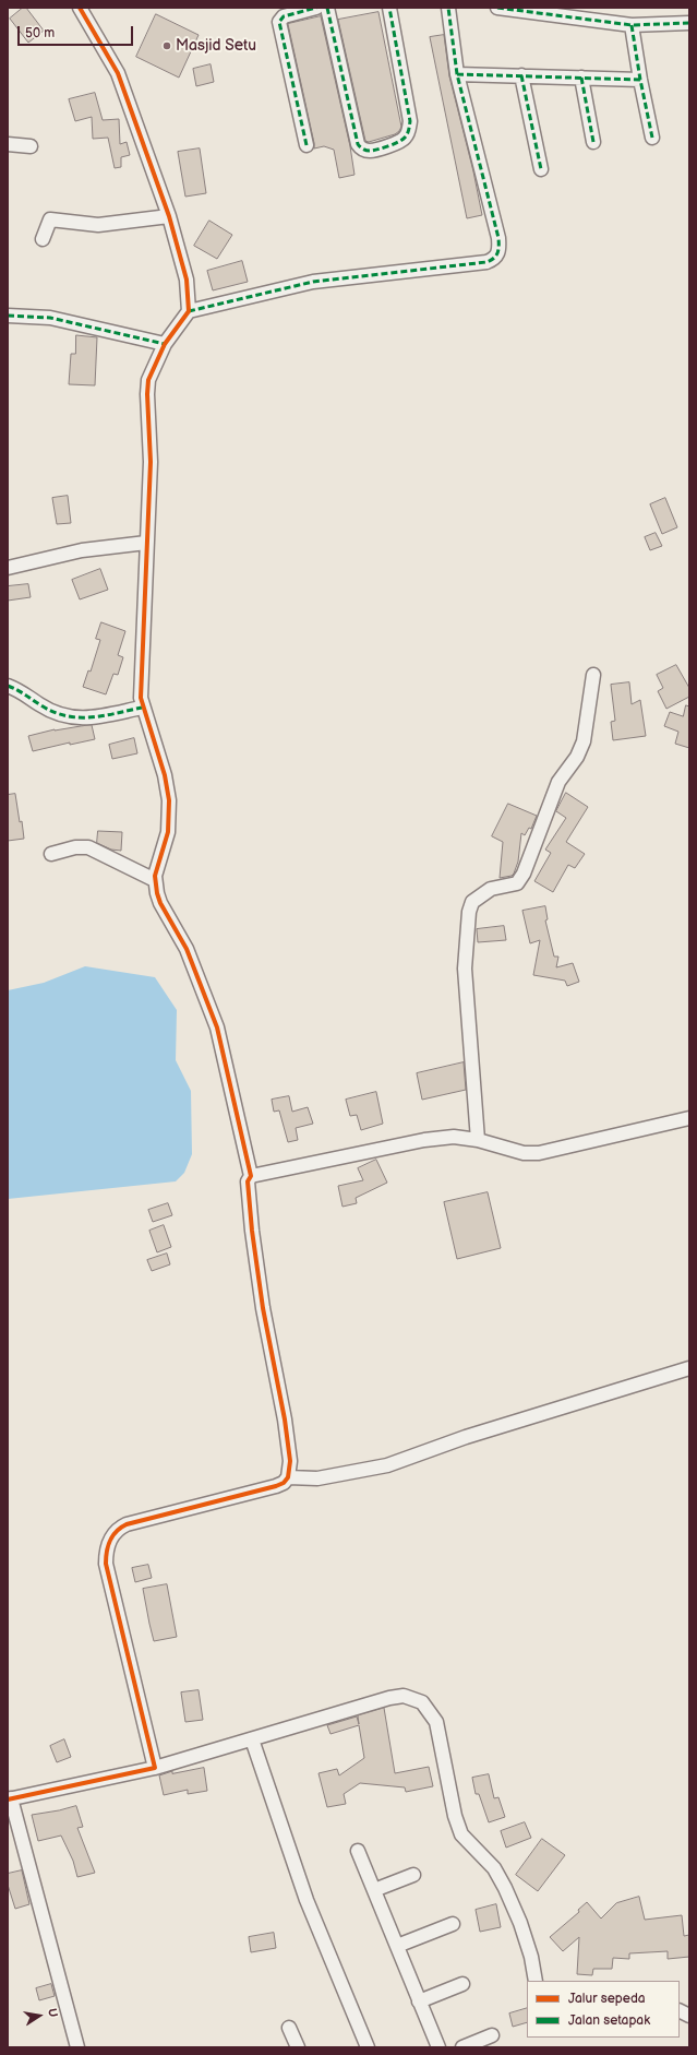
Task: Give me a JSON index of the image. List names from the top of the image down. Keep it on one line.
{"places":["Masjid Setu"],"legend":["Jalur sepeda","Jalan setapak"],"scale_bar":"50 m","north":"right"}
